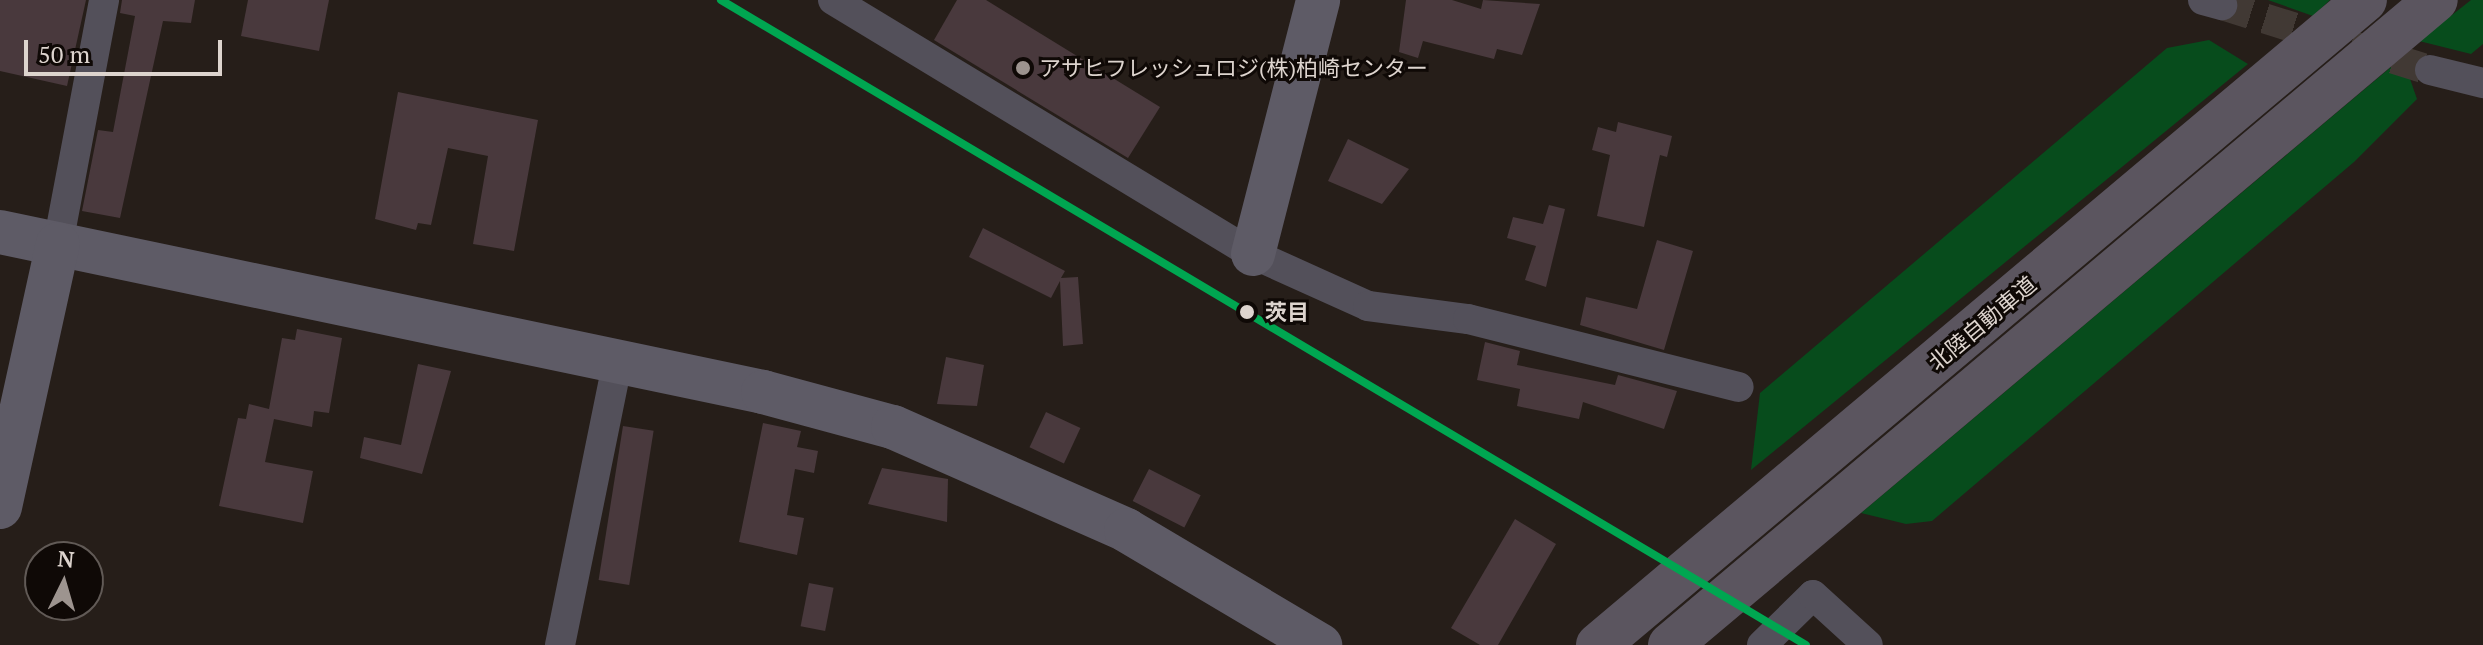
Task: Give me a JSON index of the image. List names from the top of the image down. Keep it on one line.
{"streets":{"highway":["北陸自動車道"]},"places":["アサヒフレッシュロジ(株)柏崎センター","茨目"],"scale_bar":"50 m","north":"top"}
